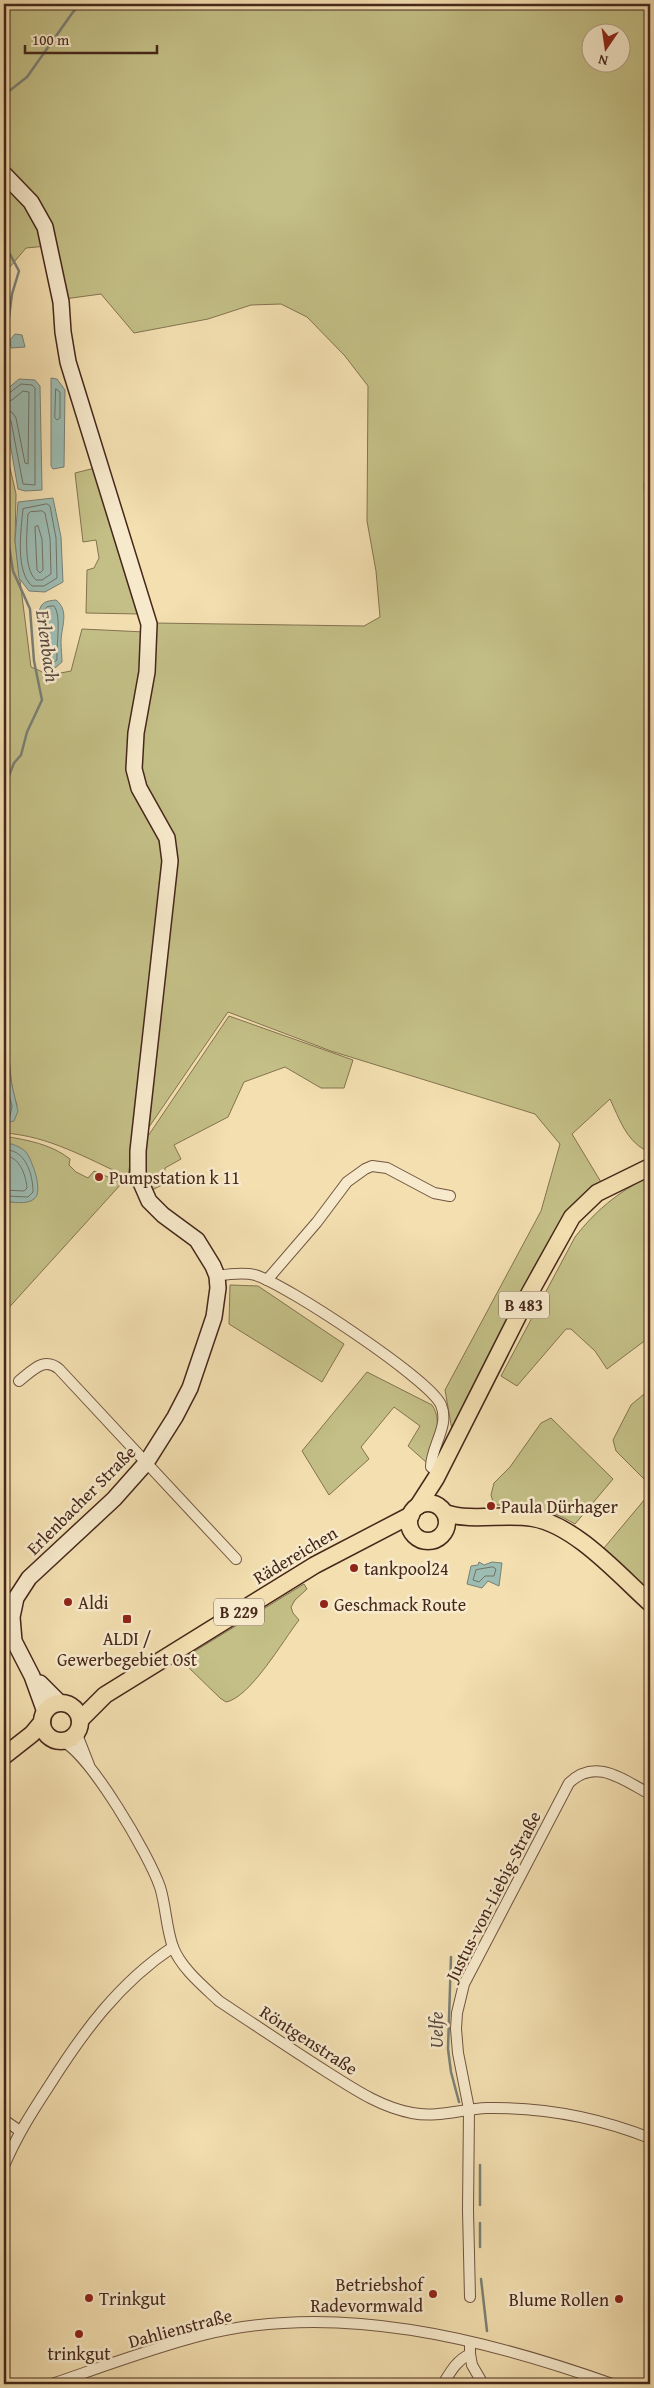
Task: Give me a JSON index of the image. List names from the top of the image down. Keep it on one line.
{"streets":{"main road":["B 483","Rädereichen","B 229"],"street":["Erlenbacher Straße","Justus-von-Liebig-Straße","Röntgenstraße","Dahlienstraße"]},"crossings":[["B 483","Rädereichen"],["Erlenbacher Straße","Rädereichen"],["Erlenbacher Straße","Röntgenstraße"],["Rädereichen","Röntgenstraße"],["Justus-von-Liebig-Straße","Röntgenstraße"]],"water":["Erlenbach","Uelfe"],"places":{"other":["Pumpstation k 11","Paula Dürhager","tankpool24","Aldi","Geschmack Route","Betriebshof Radevormwald","Trinkgut","Blume Rollen","trinkgut"],"transit":["ALDI / Gewerbegebiet Ost"]},"scale_bar":"100 m","north":"bottom"}
